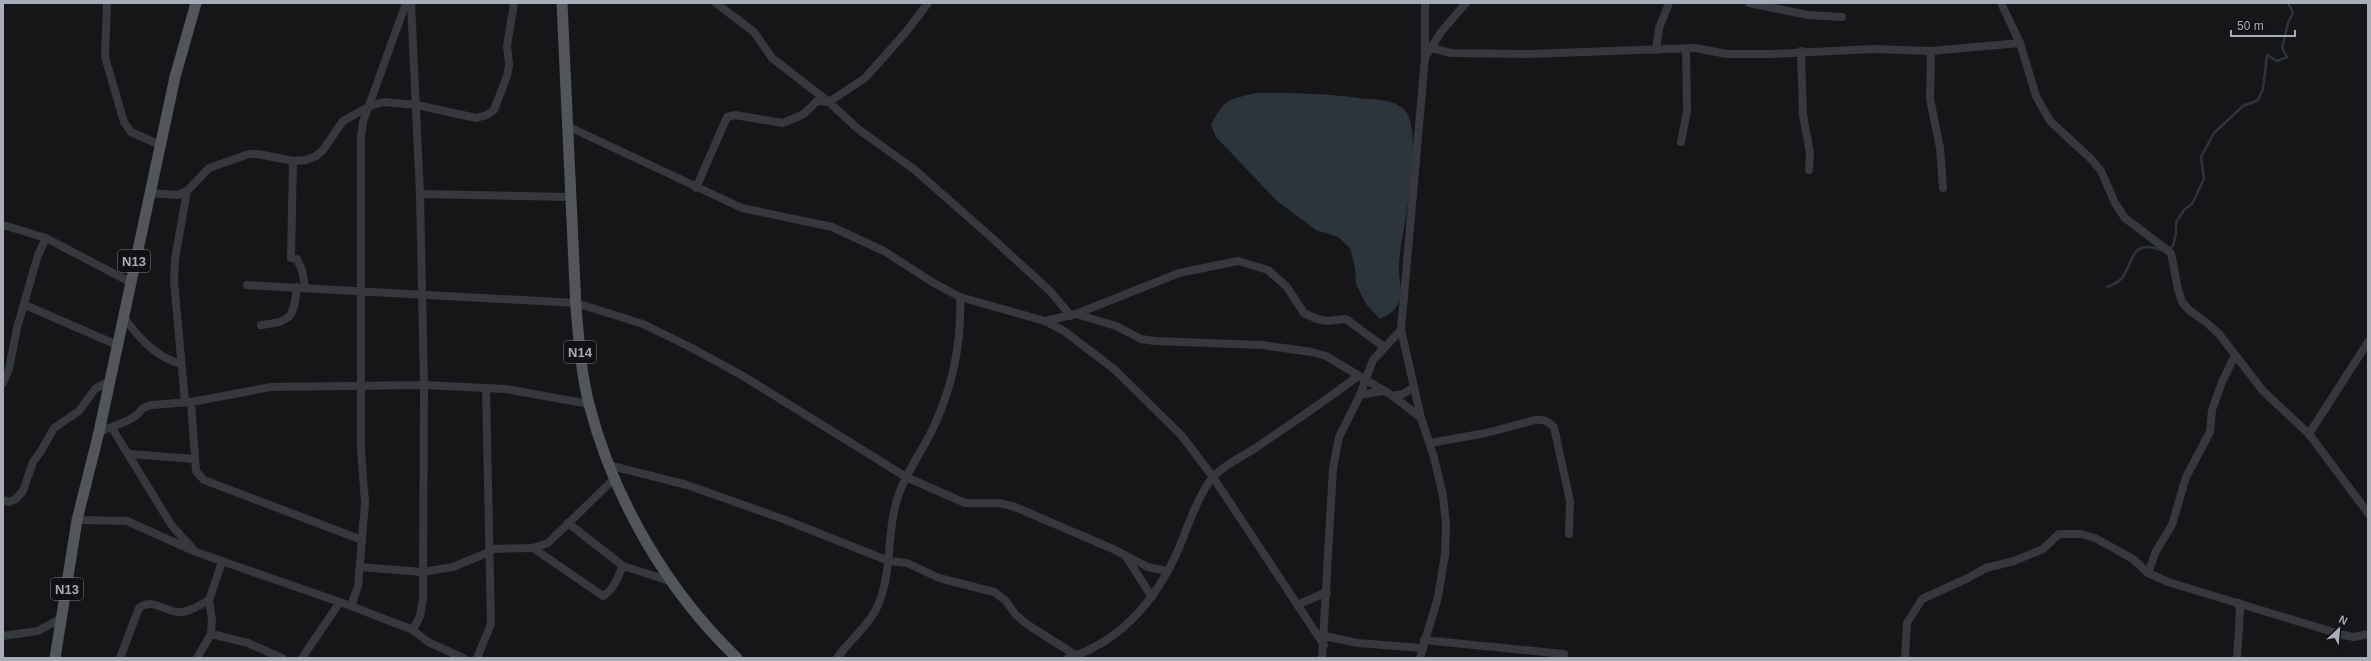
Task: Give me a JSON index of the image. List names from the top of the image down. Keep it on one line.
{"streets":{"main road":["N13","N14"]},"scale_bar":"50 m","north":"top right"}
